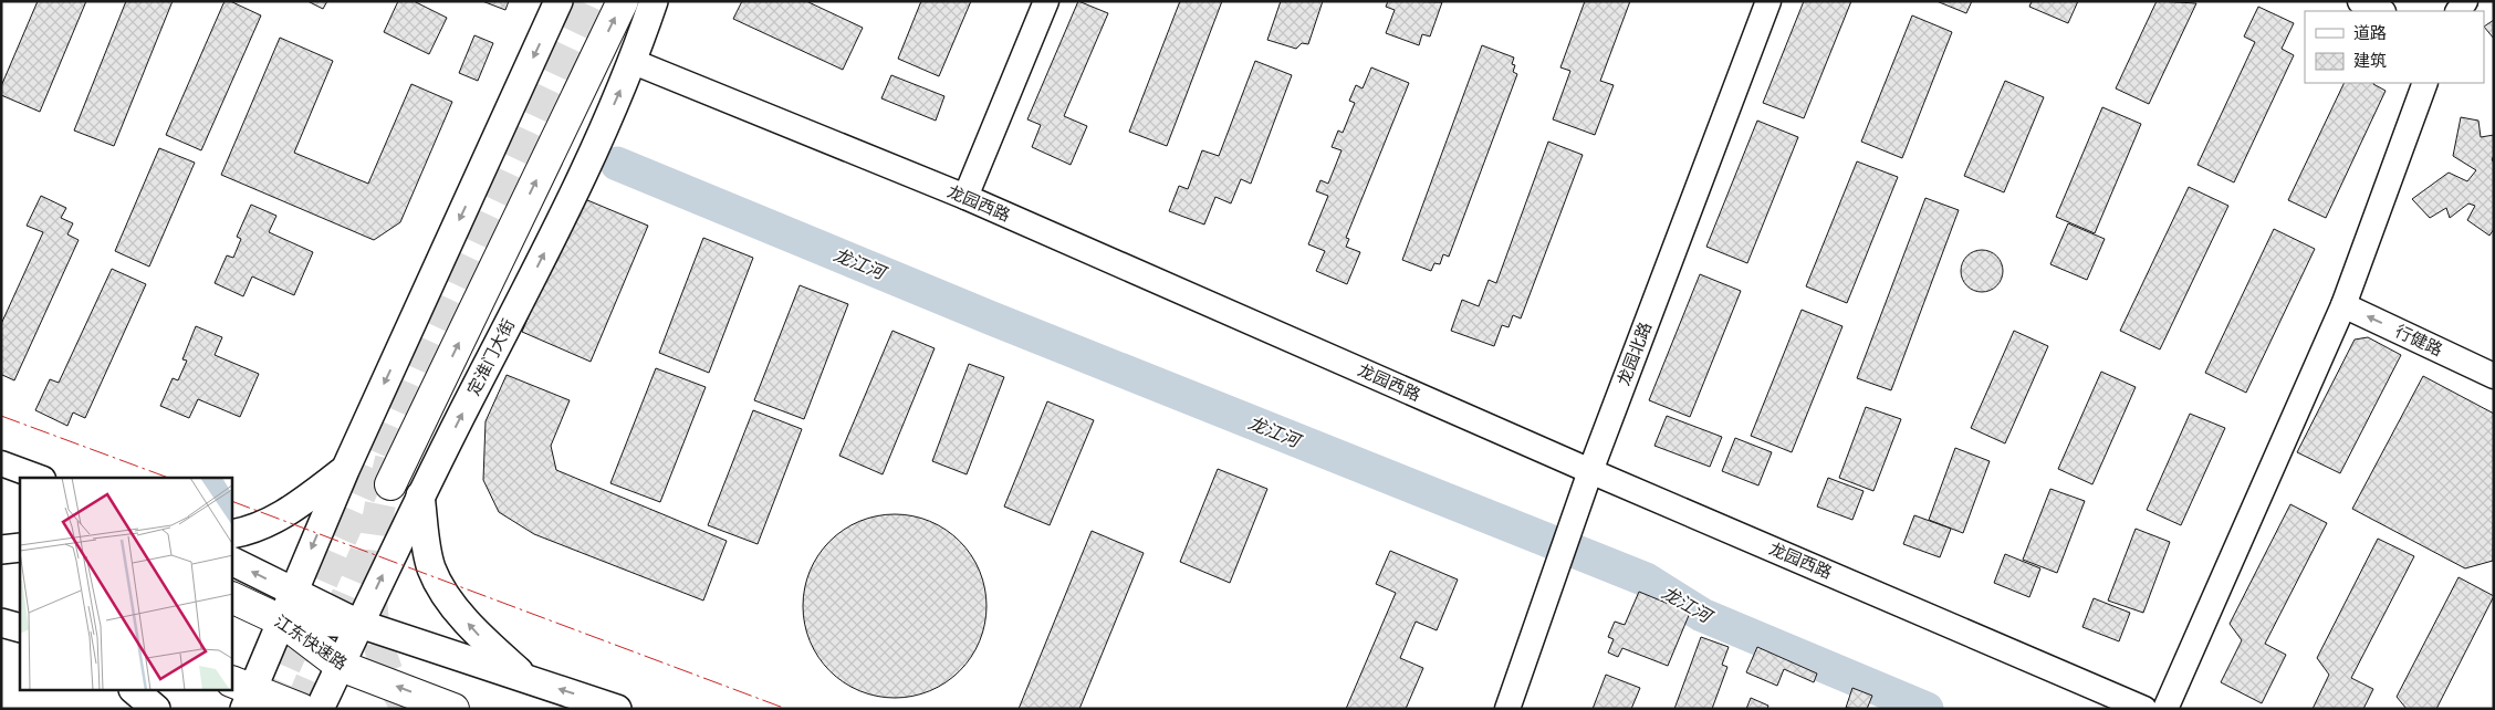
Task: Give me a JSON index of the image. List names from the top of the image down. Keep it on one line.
{"streets":{"highway":["江东快速路"],"main road":["龙园西路","行健路","龙园北路","定淮门大街"]},"crossings":[["龙园西路","龙园北路"],["龙园西路","定淮门大街"],["定淮门大街","江东快速路"]],"one_way":["行健路","江东快速路"],"water":["龙江河"],"legend":["道路","建筑"]}
